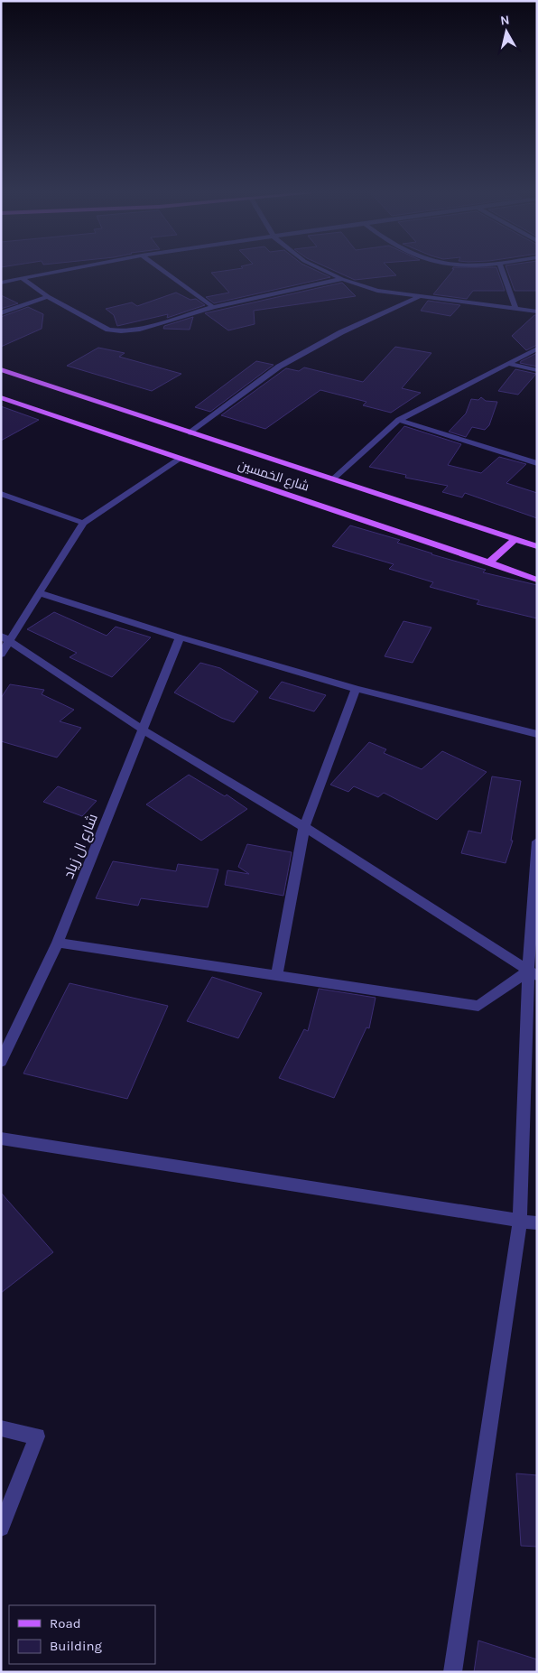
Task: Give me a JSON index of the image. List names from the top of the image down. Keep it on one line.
{"streets":{"main road":["شارع الخمسين"],"street":["شارع ال زياد"]},"legend":["Road","Building"],"north":"top"}
